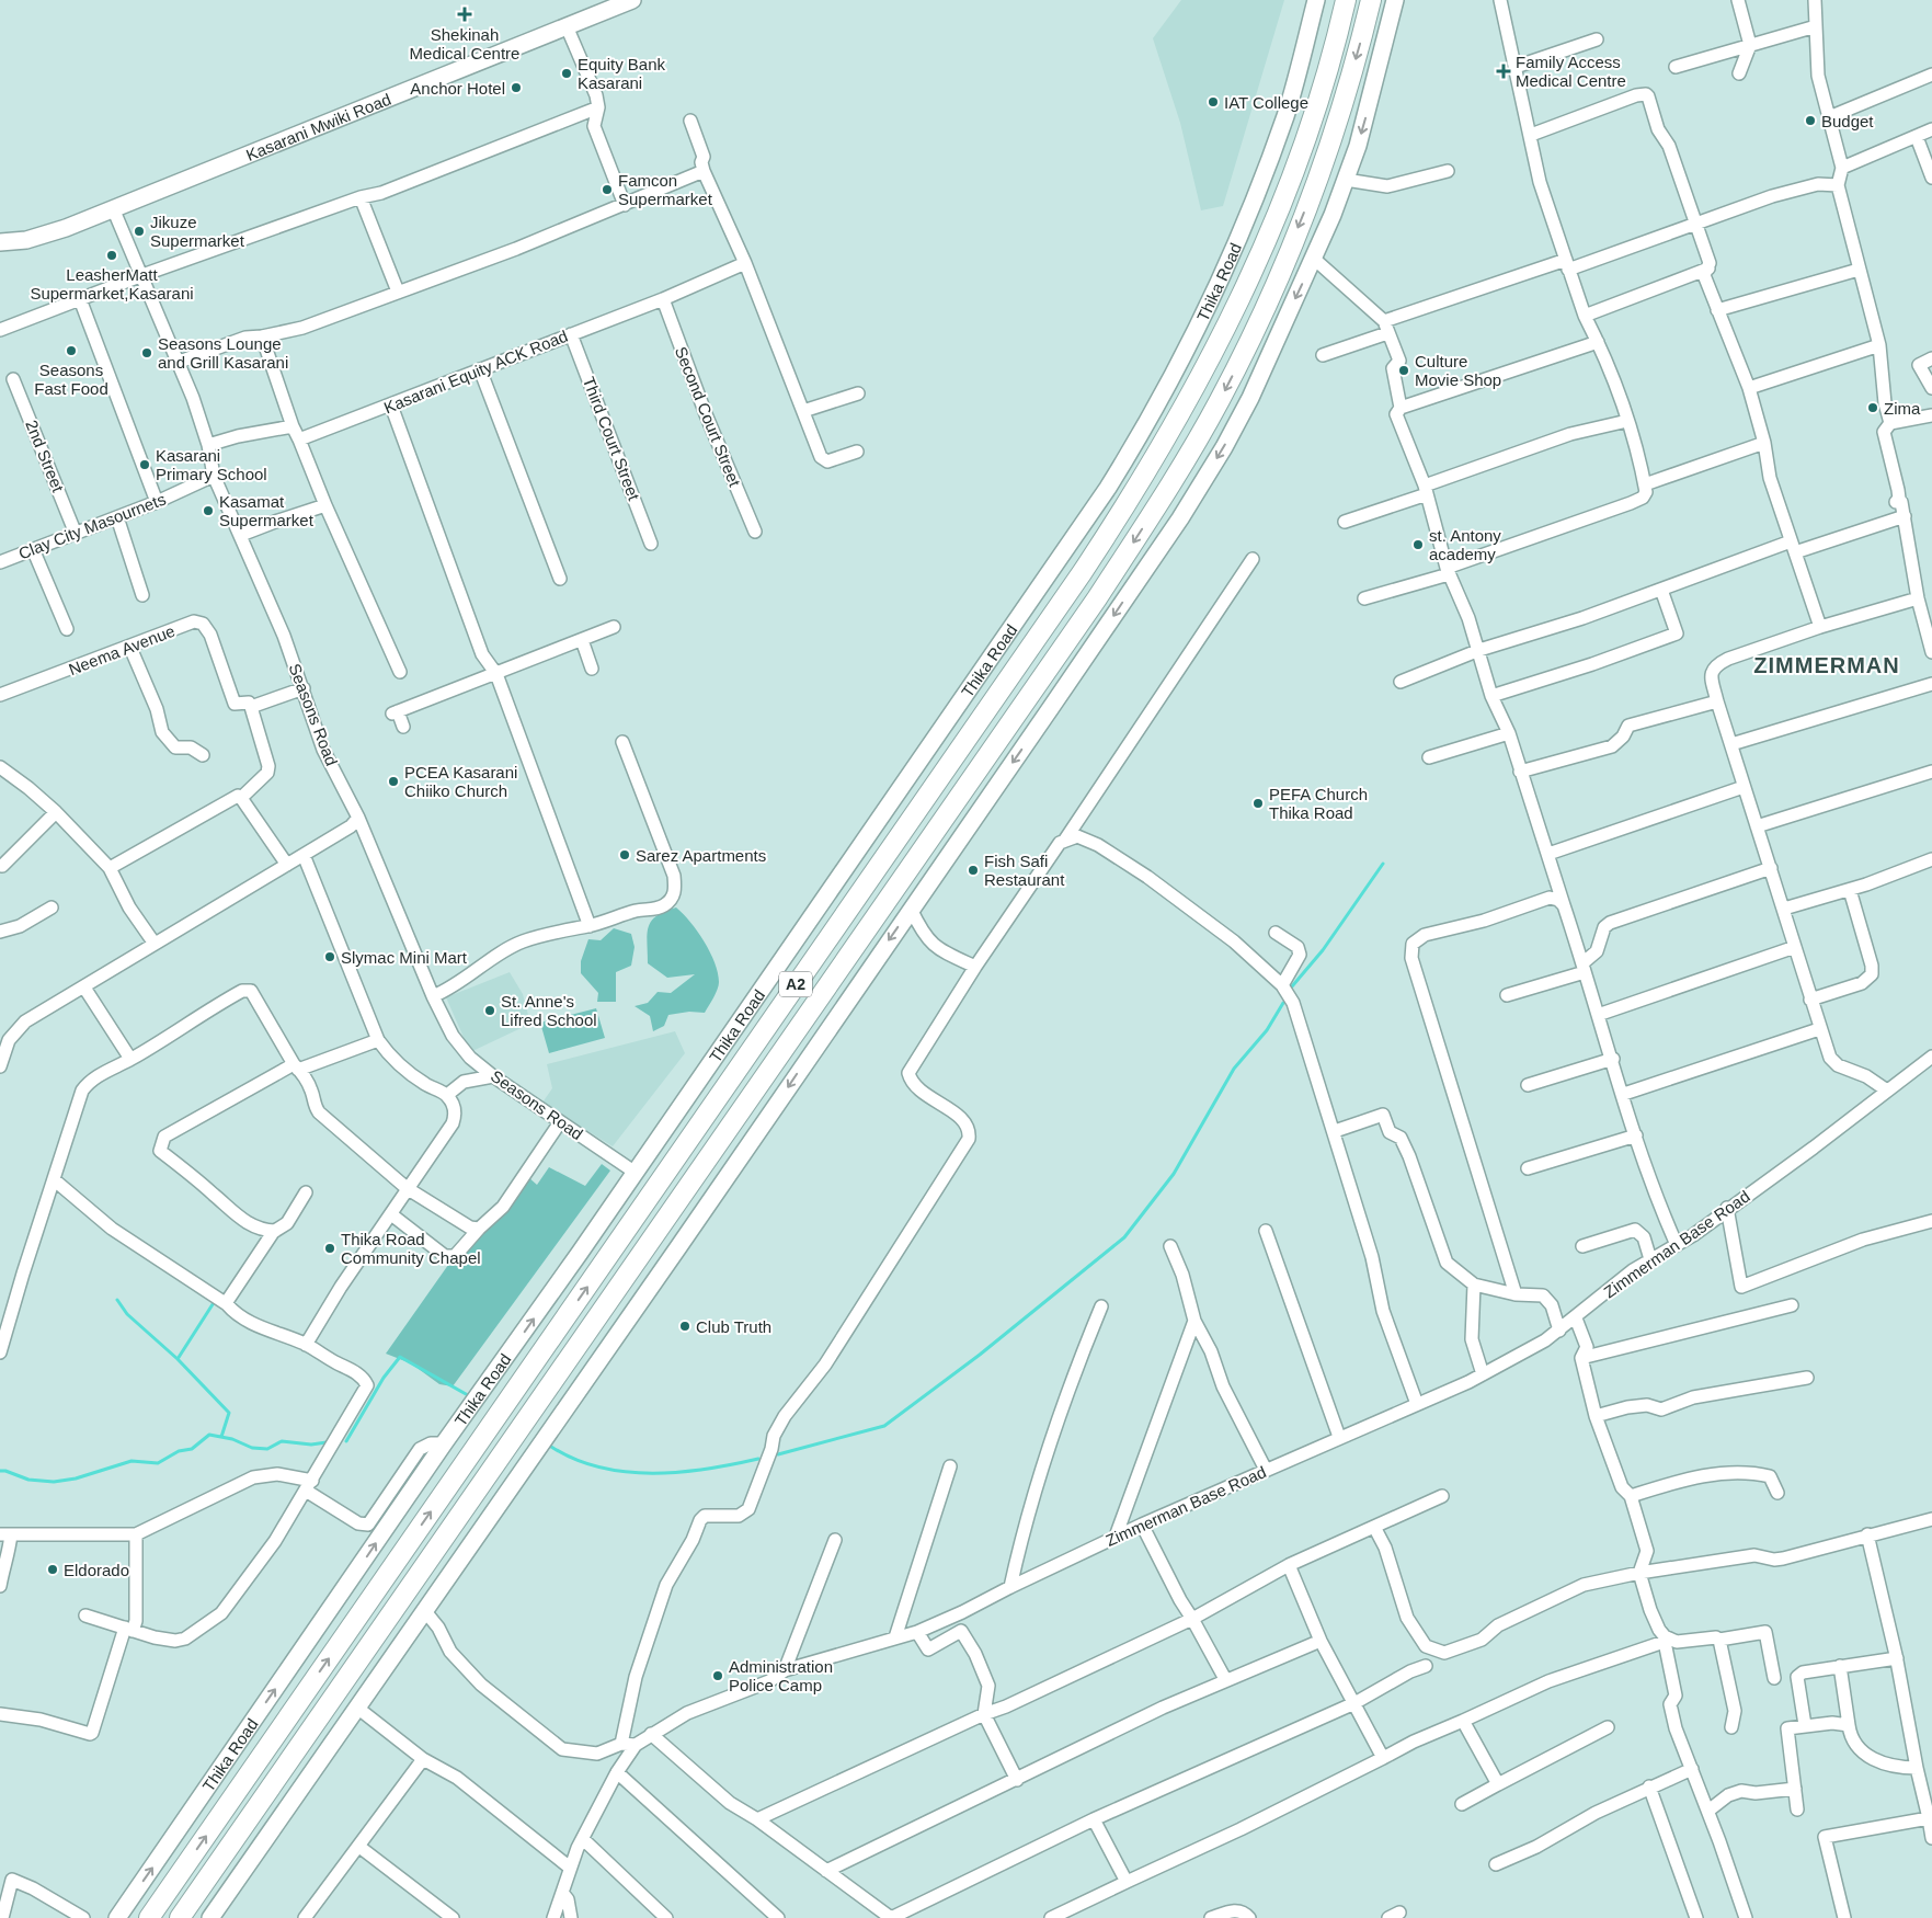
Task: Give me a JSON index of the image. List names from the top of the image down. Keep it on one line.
{"streets":{"highway":["Thika Road","A2"],"main road":["Kasarani Mwiki Road"],"street":["Kasarani Equity ACK Road","Second Court Street","Third Court Street","2nd Street","Clay City Masournets","Neema Avenue","Seasons Road","Zimmerman Base Road"]},"crossings":[["Kasarani Mwiki Road","Seasons Road"],["Thika Road","Seasons Road"],["Kasarani Equity ACK Road","Second Court Street"],["Kasarani Equity ACK Road","Third Court Street"],["2nd Street","Clay City Masournets"],["Clay City Masournets","Seasons Road"]],"districts":["ZIMMERMAN"],"places":{"health":["Shekinah Medical Centre","Family Access Medical Centre"],"other":["Equity Bank Kasarani","Anchor Hotel","IAT College","Budget","Famcon Supermarket","Jikuze Supermarket","LeasherMatt Supermarket,Kasarani","Seasons Fast Food","Seasons Lounge and Grill Kasarani","Culture Movie Shop","Zima","Kasarani Primary School","Kasamat Supermarket","st. Antony academy","PCEA Kasarani Chiiko Church","PEFA Church Thika Road","Sarez Apartments","Fish Safi Restaurant","Slymac Mini Mart","St. Anne's Lifred School","Thika Road Community Chapel","Club Truth","Eldorado","Administration Police Camp"]}}
